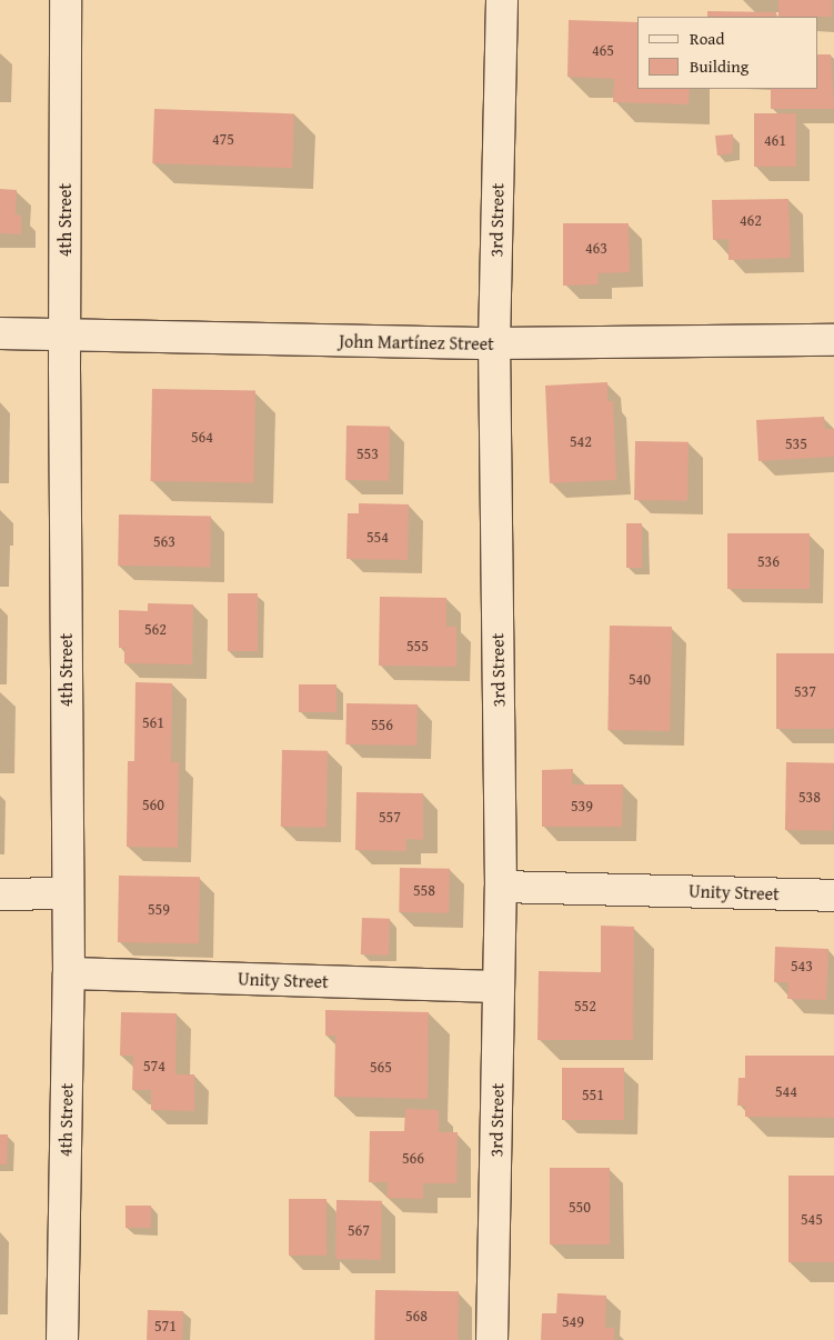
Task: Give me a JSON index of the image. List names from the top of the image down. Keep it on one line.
{"streets":{"street":["4th Street","3rd Street","John Martínez Street","Unity Street"]},"crossings":[["4th Street","John Martínez Street"],["4th Street","Unity Street"],["3rd Street","John Martínez Street"],["3rd Street","Unity Street"]],"house_numbers":["465","475","461","462","463","564","542","535","553","554","563","536","562","555","540","537","561","556","538","560","539","557","558","559","543","552","574","565","544","551","566","550","545","567","568","549","571"],"legend":["Road","Building"]}
